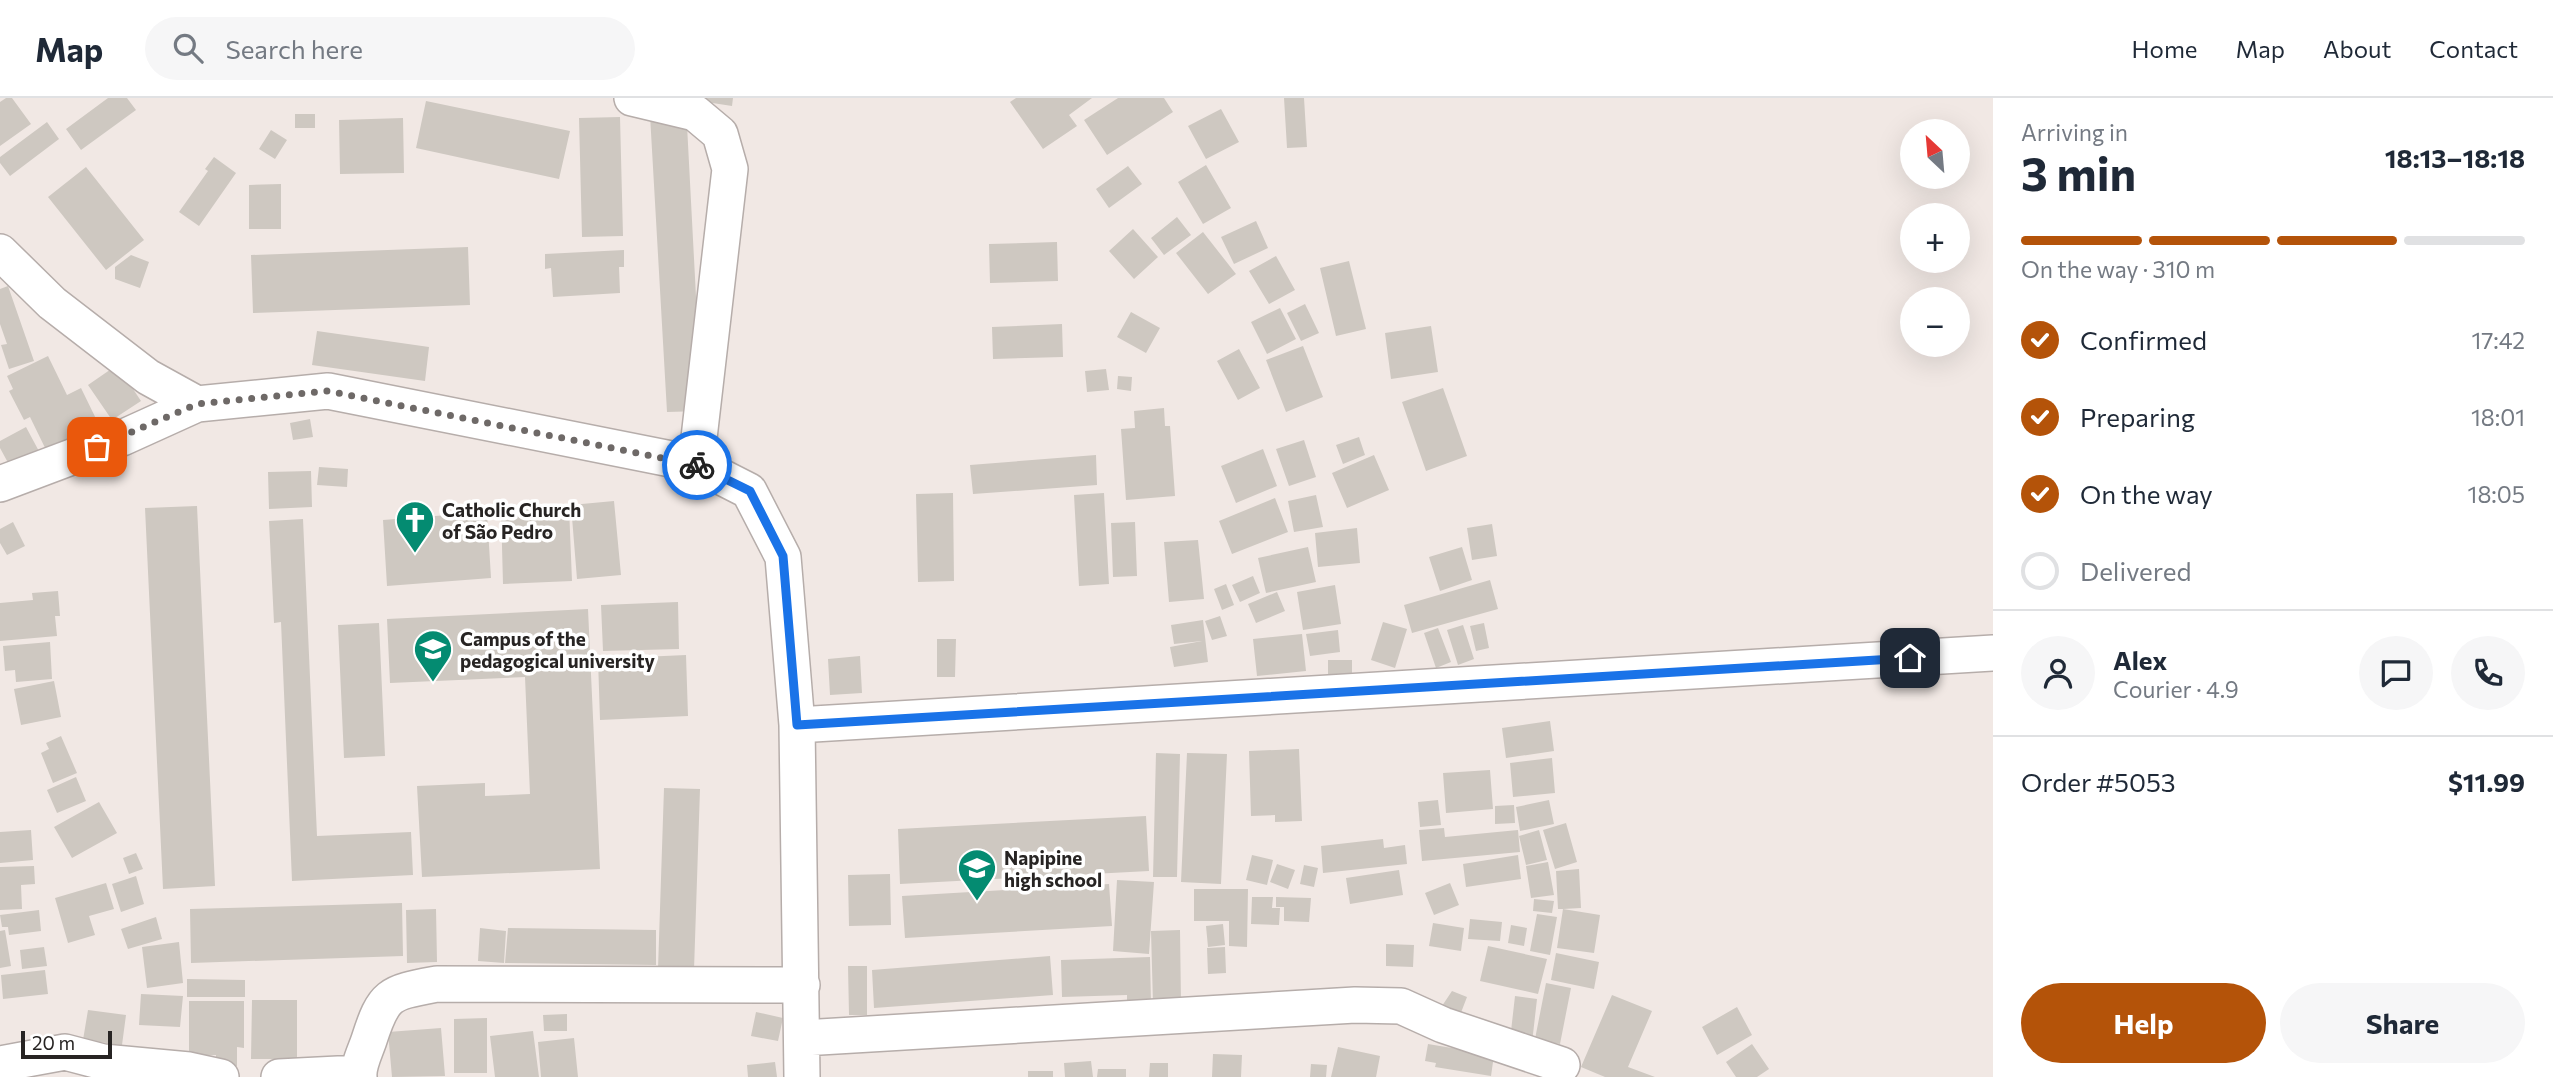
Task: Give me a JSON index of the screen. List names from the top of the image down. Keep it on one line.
{"places":{"church":["Catholic Church of São Pedro"],"school or university":["Campus of the pedagogical university","Napipine high school"]},"scale_bar":"20 m","north":"top left","page":{"header":"Map","search":"Search here","nav":["Home","Map","About","Contact"],"heading":["3 min","Arriving in","18:13–18:18"],"panel":["Alex","Courier · 4.9","Order #5053","$11.99"],"map_buttons":["+","−"],"bar":"On the way · 310 m","list":[["Confirmed","17:42"],["Preparing","18:01"],["On the way","18:05"],"Delivered"],"buttons":["Help","Share"],"scale":"20 m"}}
